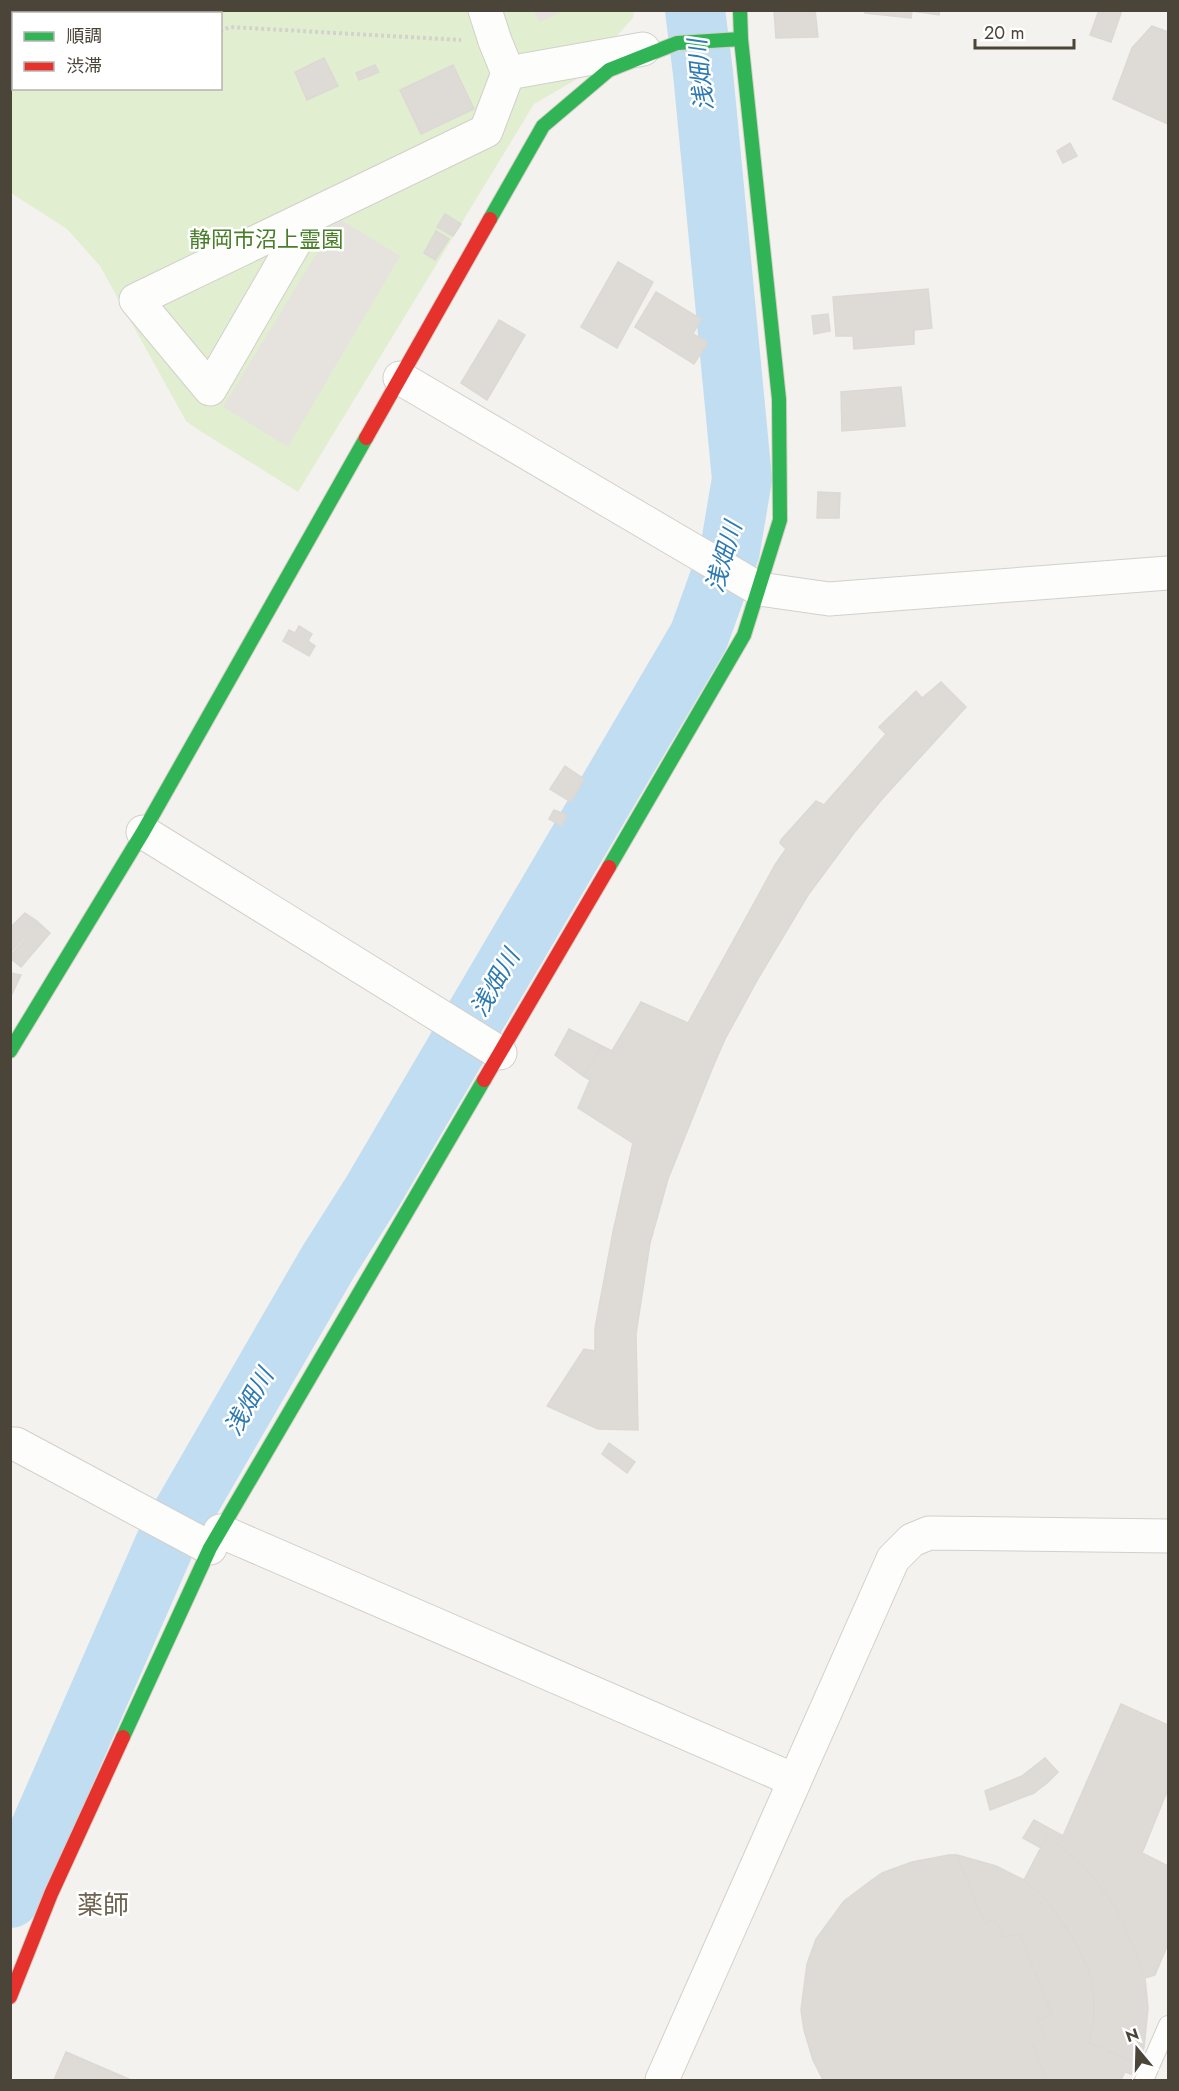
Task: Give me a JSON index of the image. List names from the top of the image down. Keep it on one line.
{"districts":["薬師"],"water":["浅畑川"],"parks":["静岡市沼上霊園"],"legend":["順調","渋滞"],"scale_bar":"20 m","north":"top"}
